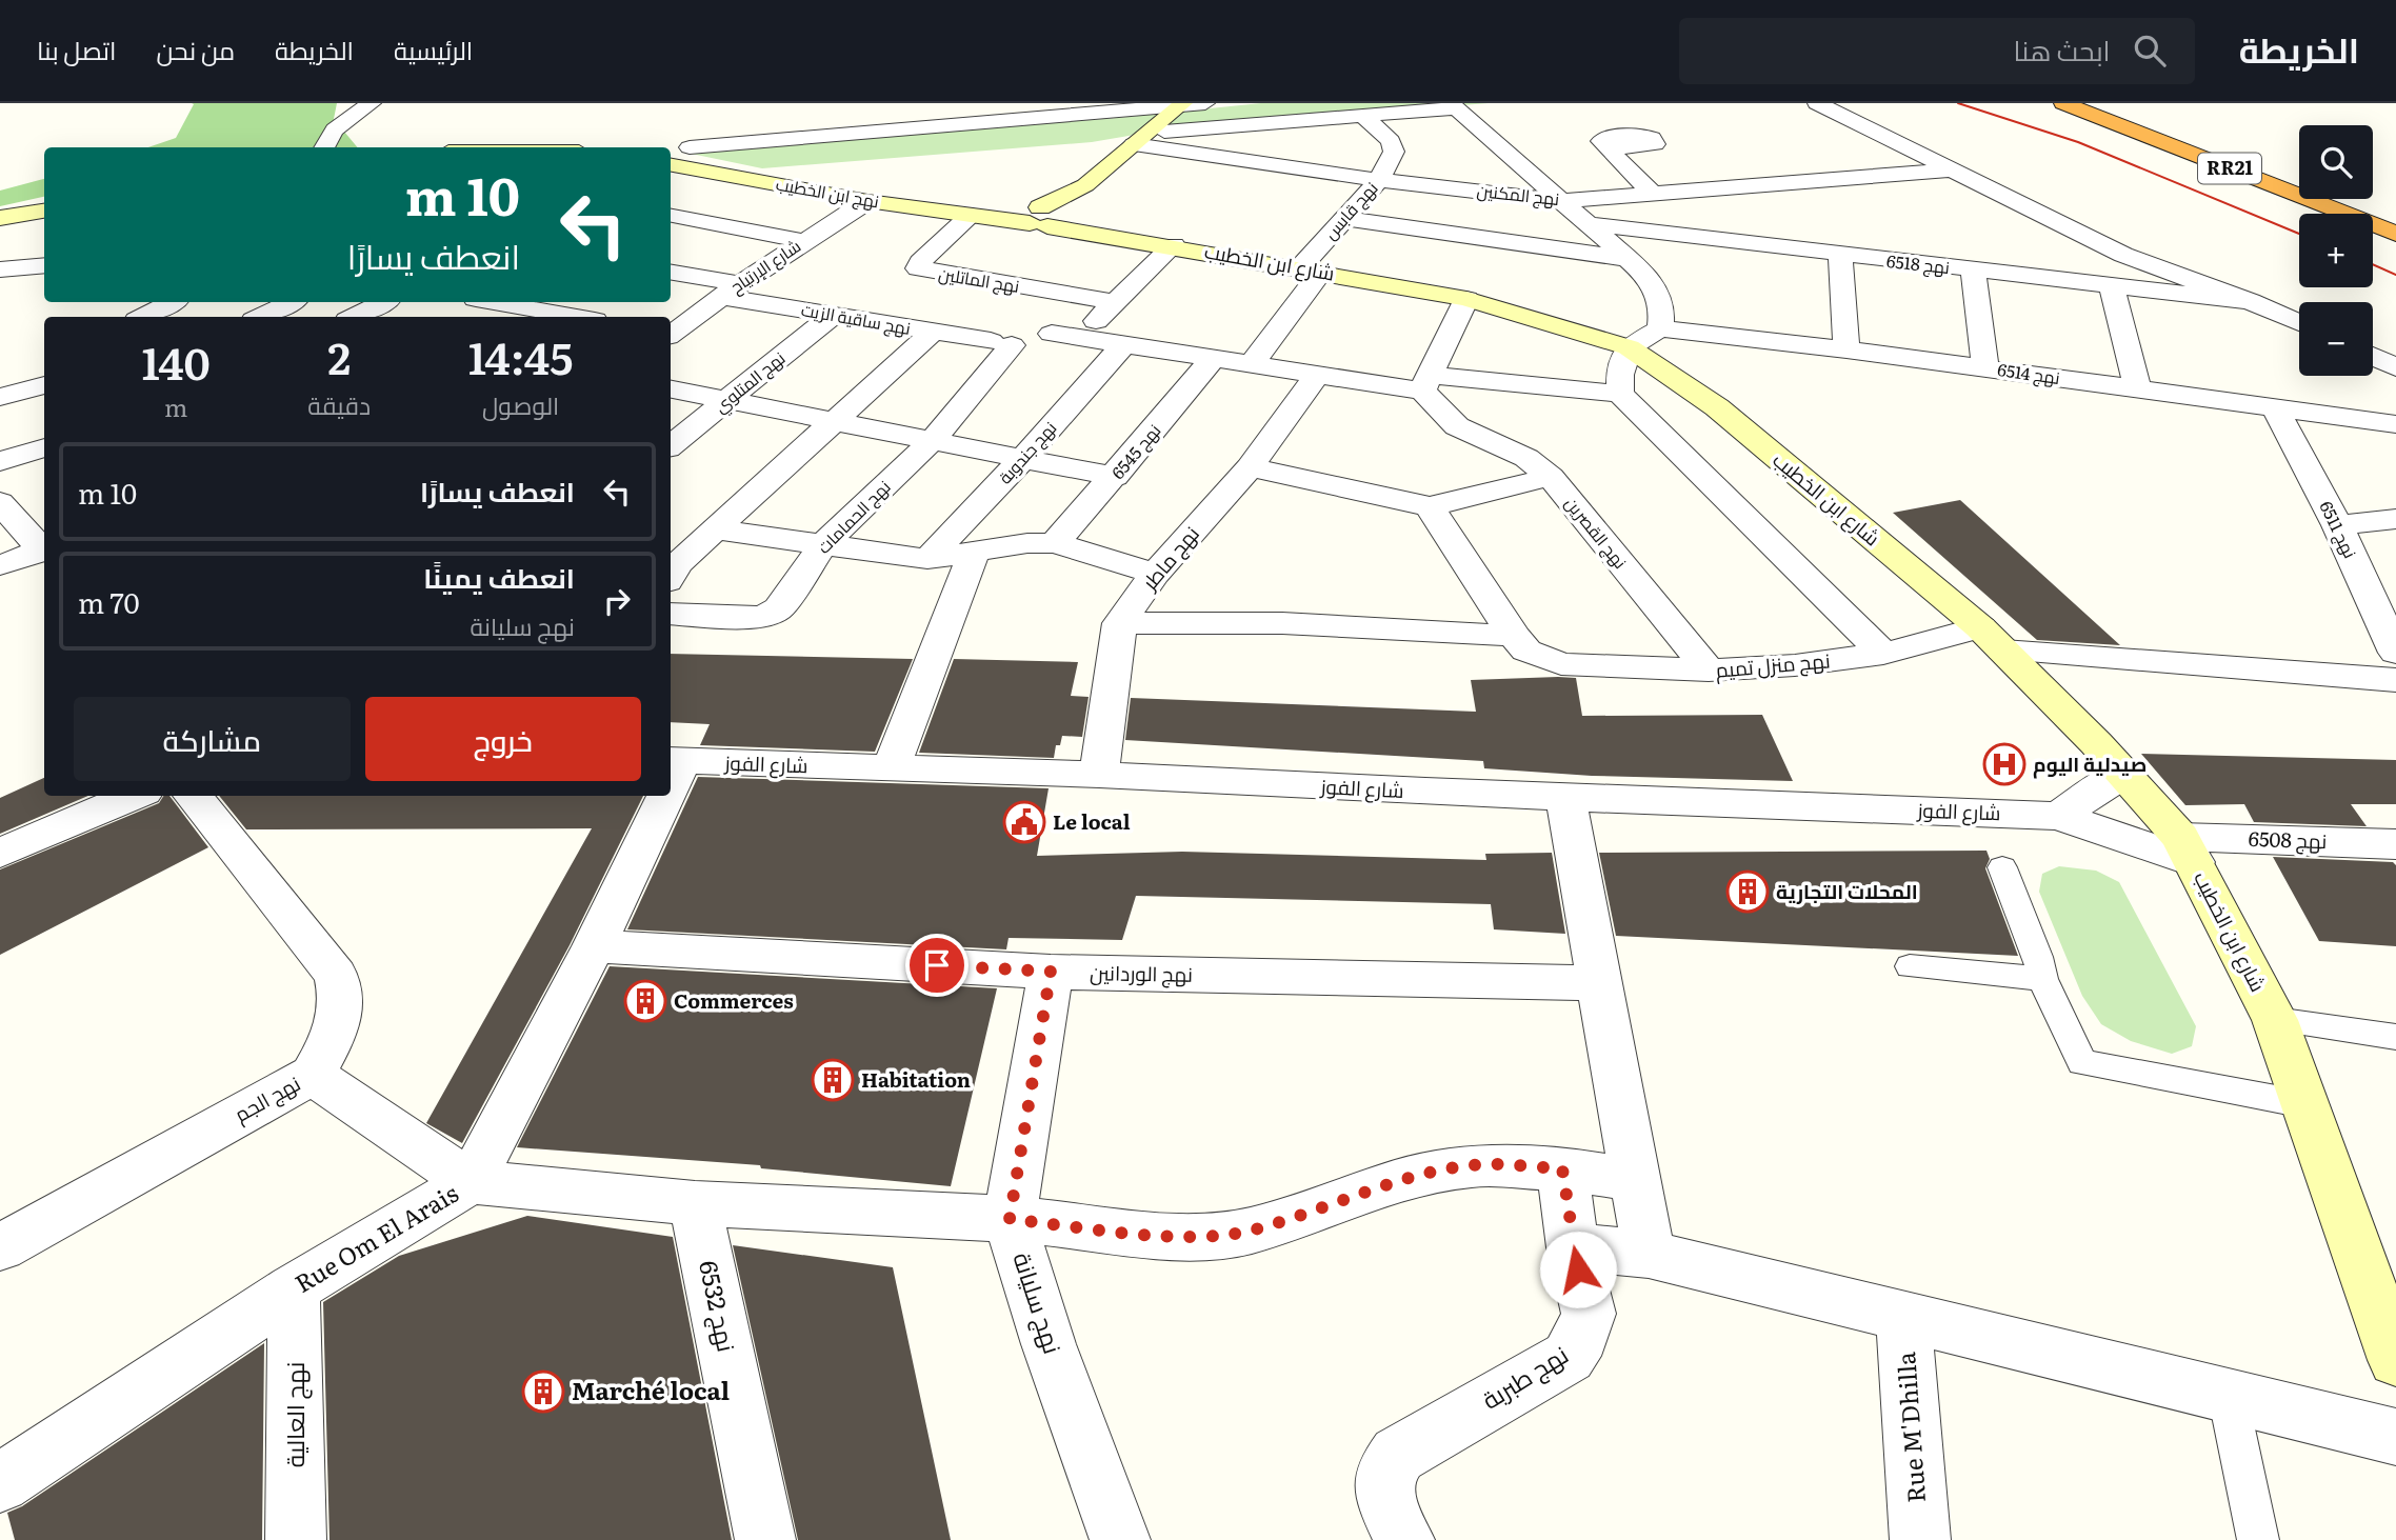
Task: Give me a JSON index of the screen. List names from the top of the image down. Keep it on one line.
{"streets":{"highway":["RR21"],"street":["نهج ابن الخطيب","نهج المكنين","نهج قابس","شارع ابن الخطيب","نهج 6518","شارع الإرتياح","نهج الماتلين","نهج ساقية الزيت","نهج 6514","نهج المتلوي","نهج 6545","نهج جندوبة","نهج الحمامات","نهج 6511","نهج القصرين","نهج ماطر","نهج منزل تميم","شارع الفوز","نهج 6508","نهج الوردانين","نهج الجم","Rue Om El Arais","نهج سليانة","نهج 6532","نهج طبربة","نهج العالية","Rue M'Dhilla"]},"crossings":[["نهج ابن الخطيب","شارع ابن الخطيب"],["نهج ابن الخطيب","شارع الإرتياح"],["نهج ابن الخطيب","نهج الماتلين"],["نهج المكنين","نهج قابس"],["نهج قابس","شارع ابن الخطيب"],["شارع ابن الخطيب","نهج منزل تميم"],["شارع ابن الخطيب","شارع الفوز"],["شارع ابن الخطيب","نهج 6508"],["شارع الإرتياح","نهج ساقية الزيت"],["نهج ساقية الزيت","نهج المتلوي"],["نهج ساقية الزيت","نهج الحمامات"],["نهج 6514","نهج 6511"],["نهج القصرين","نهج منزل تميم"],["نهج ماطر","شارع الفوز"],["شارع الفوز","نهج 6508"],["نهج الوردانين","Rue Om El Arais"],["نهج الوردانين","نهج سليانة"],["Rue Om El Arais","نهج العالية"]],"places":{"hospital":["صيدلية اليوم"],"public building":["Le local"],"building":["المحلات التجارية","Commerces","Habitation","Marché local"]},"page":{"header":"الخريطة","search":"ابحث هنا","nav":["الرئيسية","الخريطة","من نحن","اتصل بنا"],"map_buttons":["+","−"],"turn":["10 m","انعطف يسارًا"],"eta":["14:45","الوصول","2","دقيقة","140","m"],"list":[{"name":"انعطف يسارًا","value":"10 m"},{"name":"انعطف يمينًا","note":"نهج سليانة","value":"70 m"}],"buttons":["خروج","مشاركة"]}}
